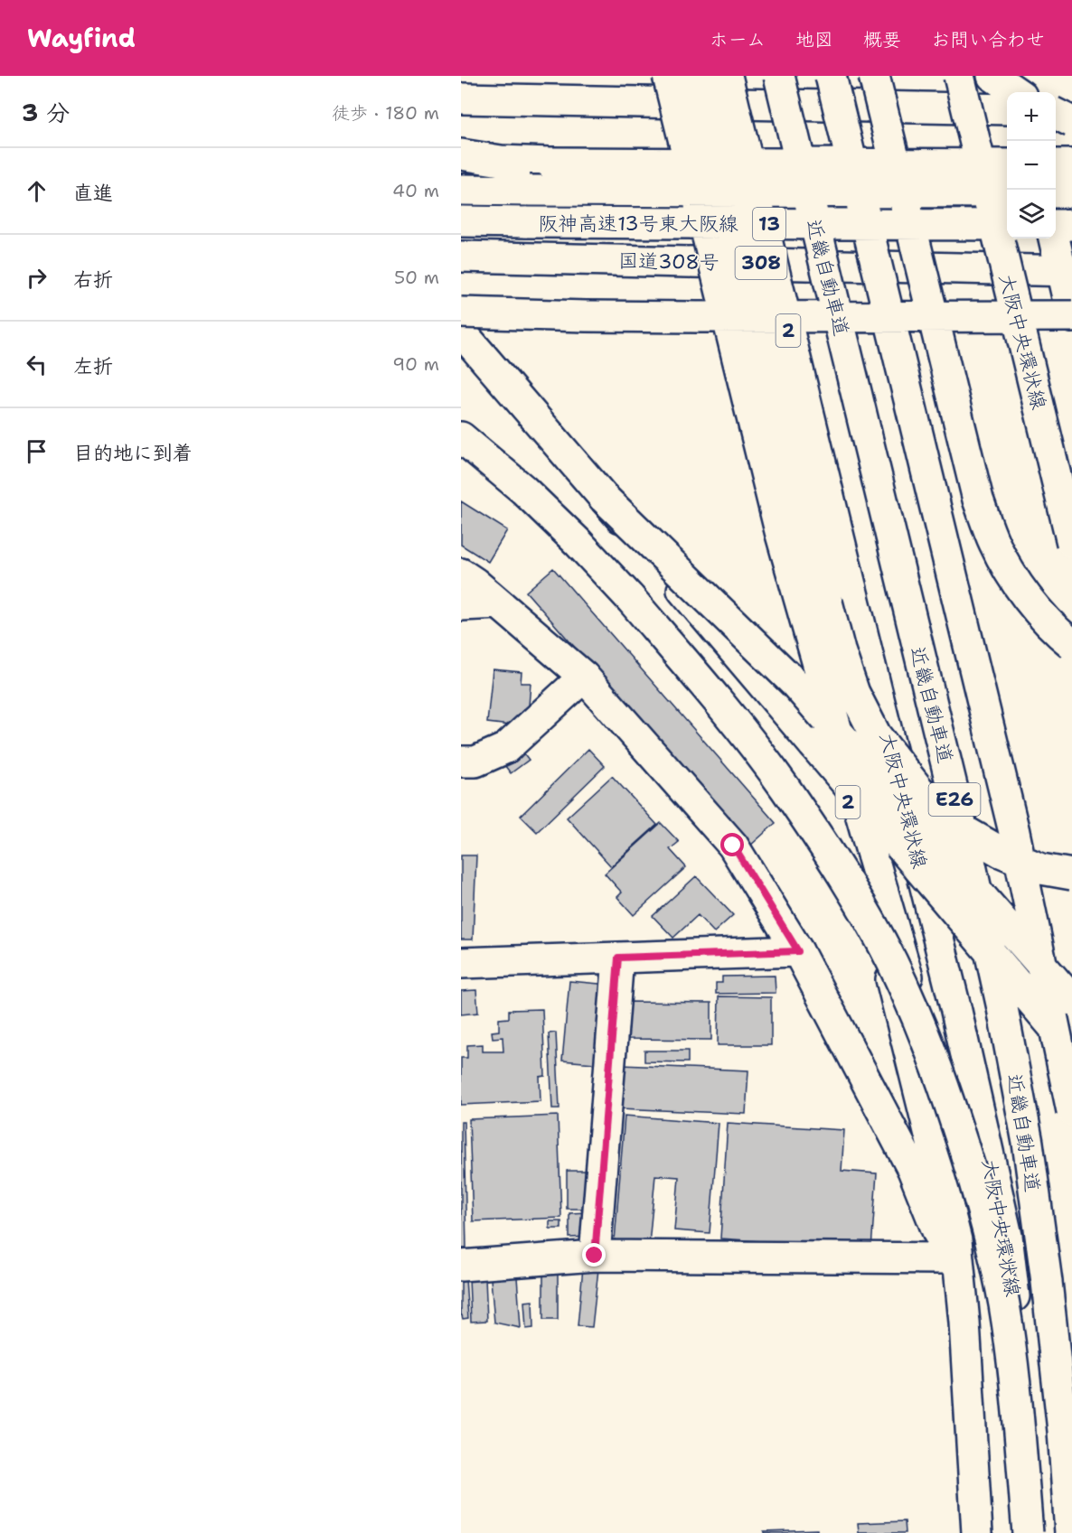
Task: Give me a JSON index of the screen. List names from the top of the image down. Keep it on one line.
{"streets":{"main road":["阪神高速13号東大阪線","13","国道308号","308","近畿自動車道","2","大阪中央環状線","E26"]},"crossings":[["国道308号","2"]],"page":{"header":"Wayfind","nav":["ホーム","地図","概要","お問い合わせ"],"heading":["3 分","徒歩 · 180 m"],"map_buttons":["+","−"],"list":[["直進","40 m"],["右折","50 m"],["左折","90 m"],"目的地に到着"]}}
